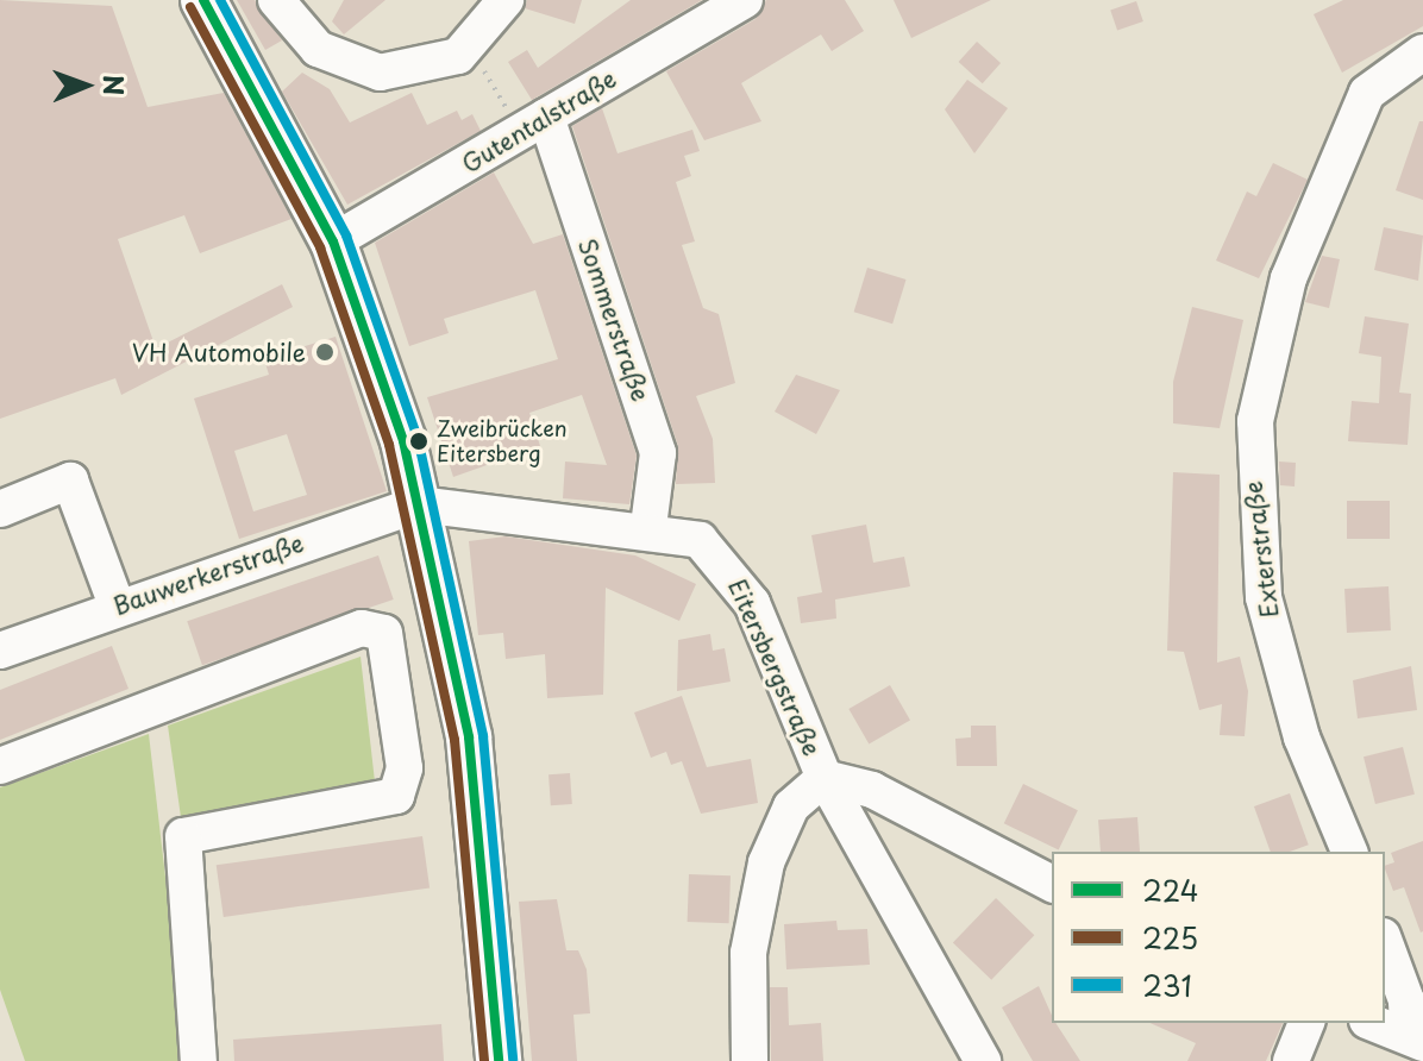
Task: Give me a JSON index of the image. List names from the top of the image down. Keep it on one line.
{"streets":{"street":["Gutentalstraße","Sommerstraße","Exterstraße","Bauwerkerstraße","Eitersbergstraße"]},"crossings":[["Gutentalstraße","Sommerstraße"],["Sommerstraße","Eitersbergstraße"],["Bauwerkerstraße","Eitersbergstraße"]],"places":["VH Automobile","Zweibrücken Eitersberg"],"lines":["transit line 224","transit line 231","transit line 225"],"legend":["224","225","231"],"north":"right"}
